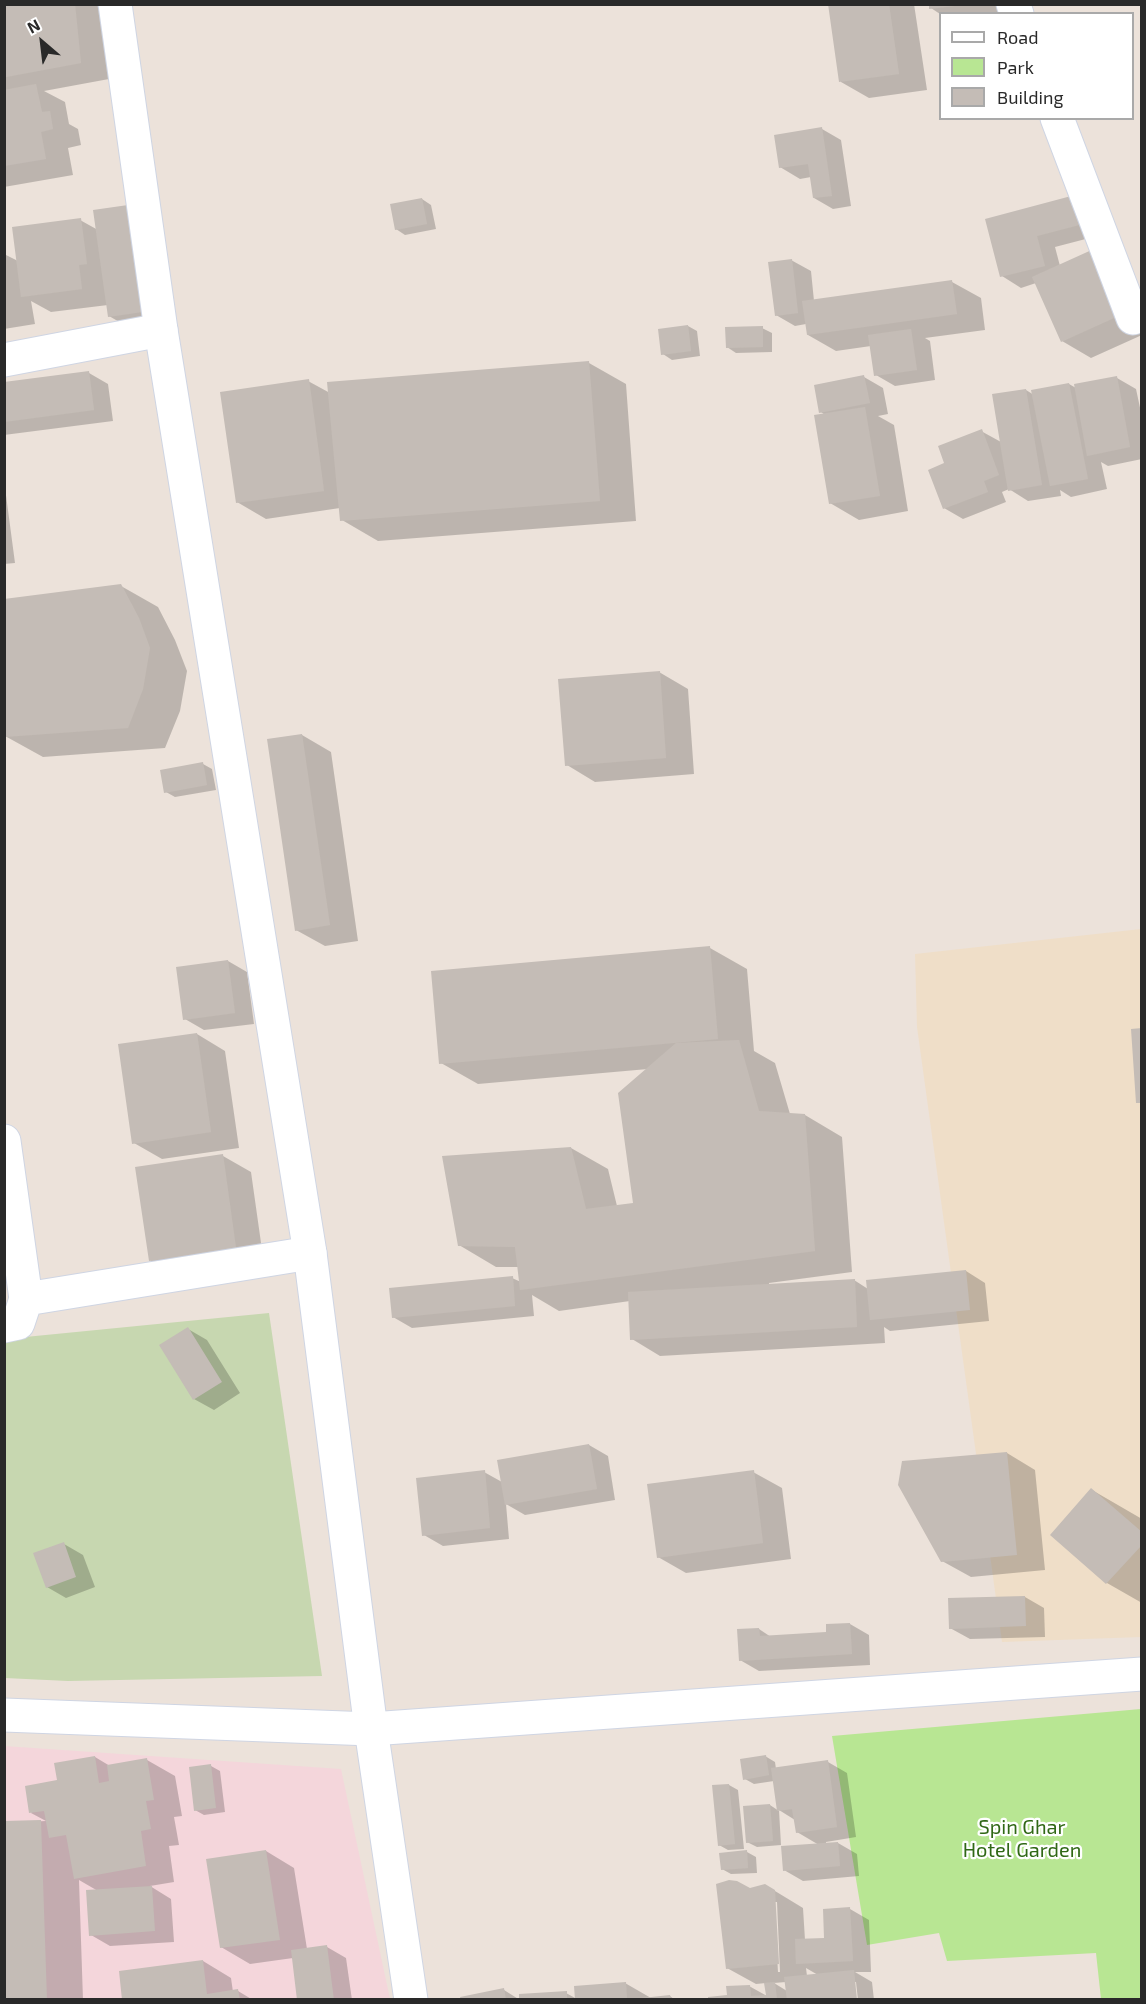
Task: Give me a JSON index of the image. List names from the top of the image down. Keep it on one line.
{"parks":["Spin Ghar Hotel Garden"],"legend":["Road","Park","Building"],"north":"top left"}
